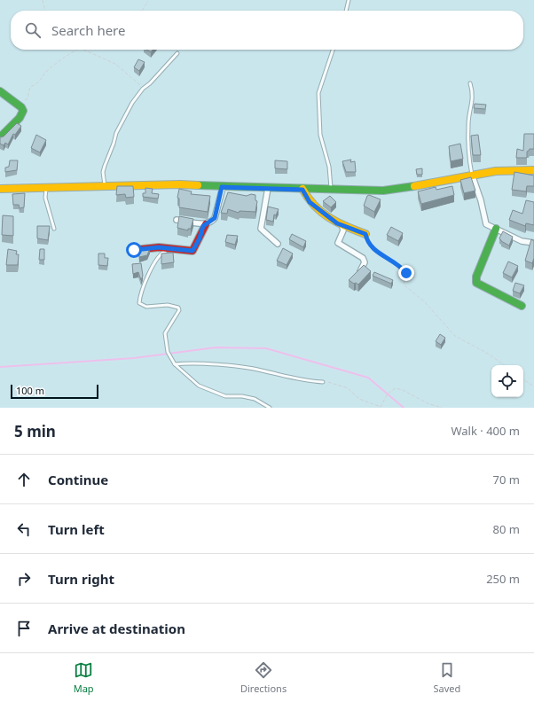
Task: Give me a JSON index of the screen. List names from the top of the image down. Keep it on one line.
{"scale_bar":"100 m","page":{"search":"Search here","scale":"100 m","heading":["5 min","Walk · 400 m"],"list":[["Continue","70 m"],["Turn left","80 m"],["Turn right","250 m"],"Arrive at destination"],"nav":["Map","Directions","Saved"]}}
